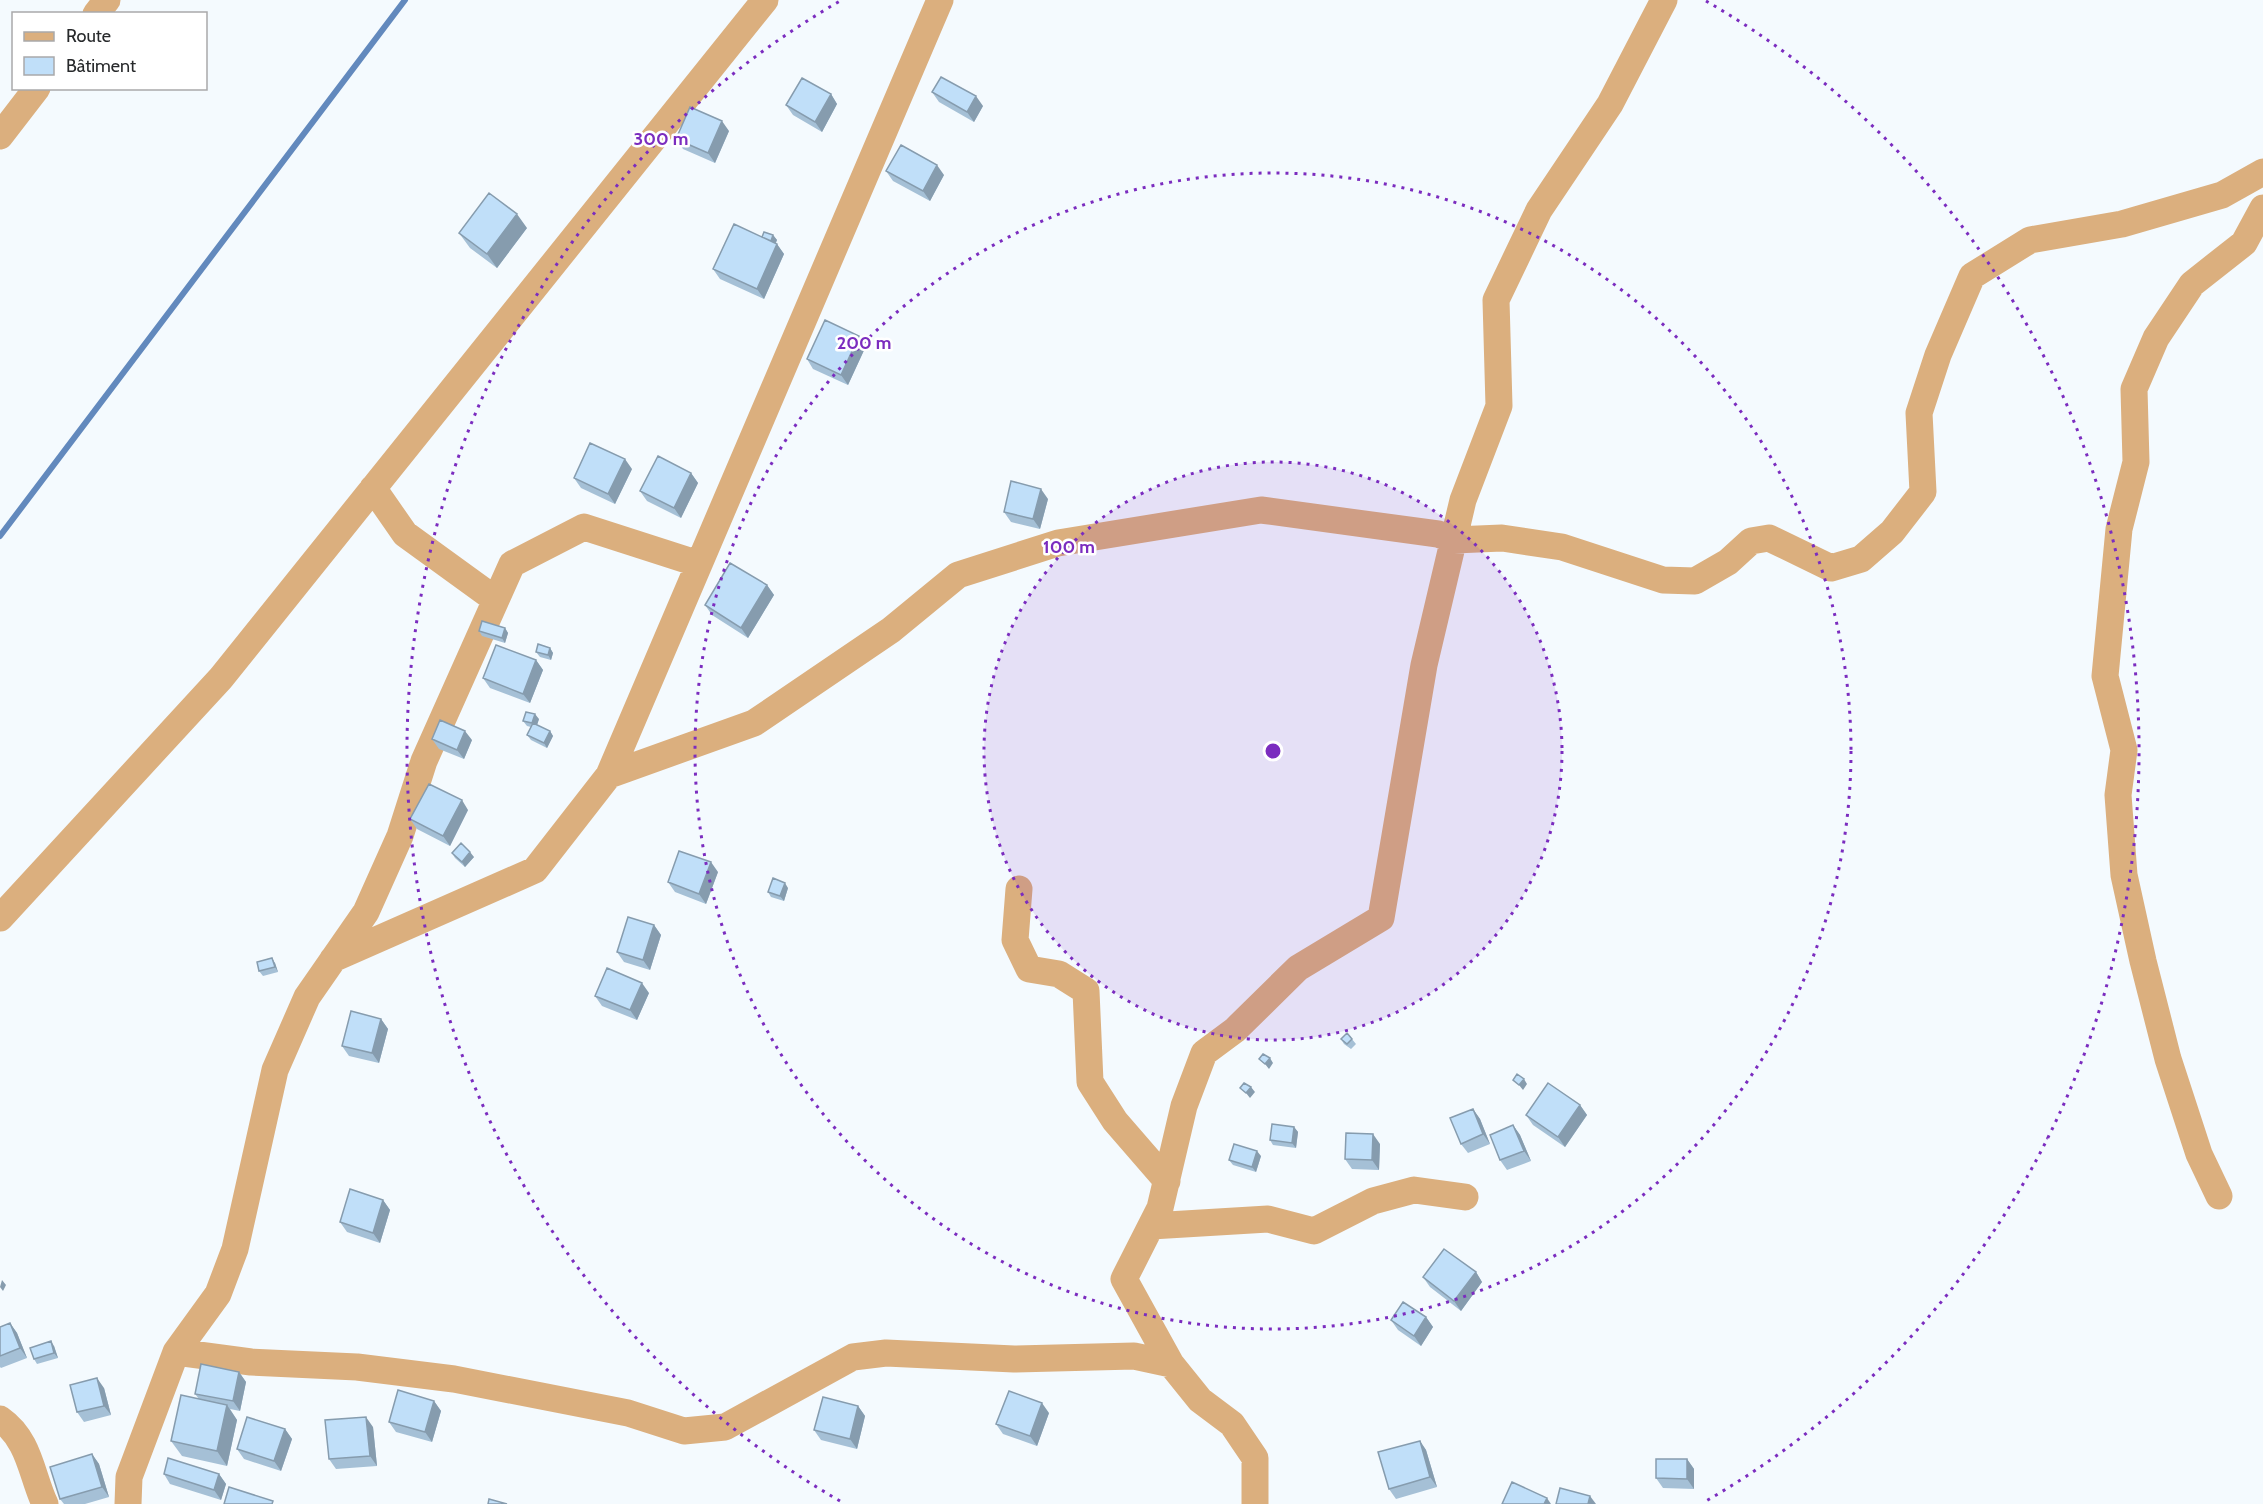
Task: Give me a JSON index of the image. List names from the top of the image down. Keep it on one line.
{"legend":["Route","Bâtiment"],"rings":["300 m","200 m","100 m"]}
